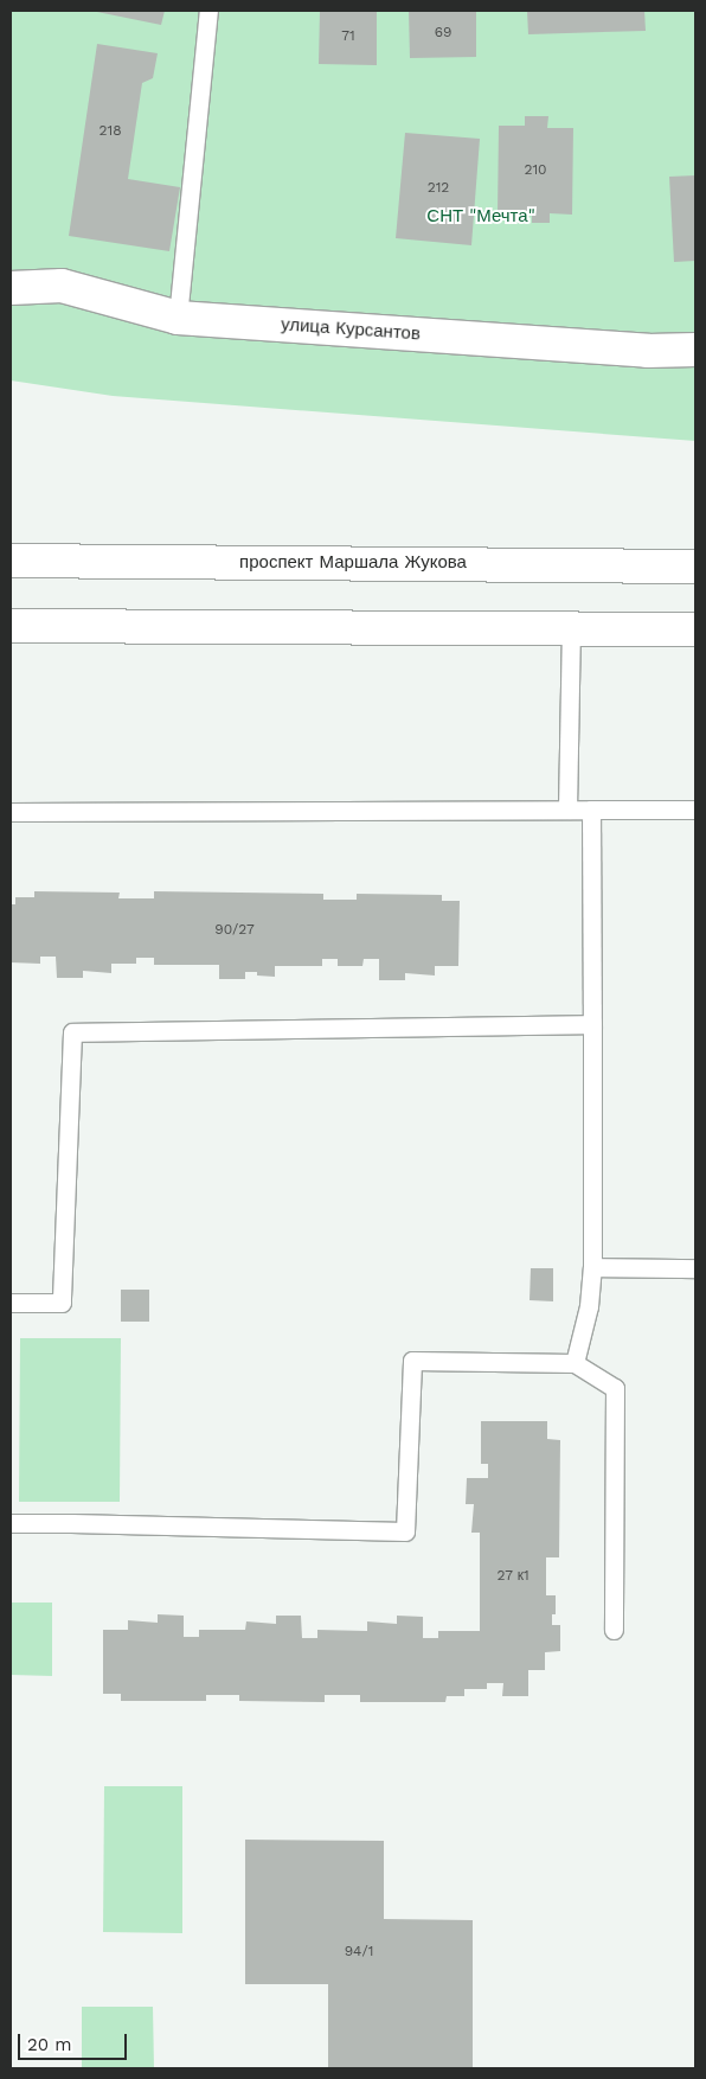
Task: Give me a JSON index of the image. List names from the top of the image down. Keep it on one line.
{"streets":{"street":["улица Курсантов","проспект Маршала Жукова"]},"parks":["СНТ \"Мечта\""],"house_numbers":["69","71","218","210","212","90/27","27 к1","94/1"],"scale_bar":"20 m"}
